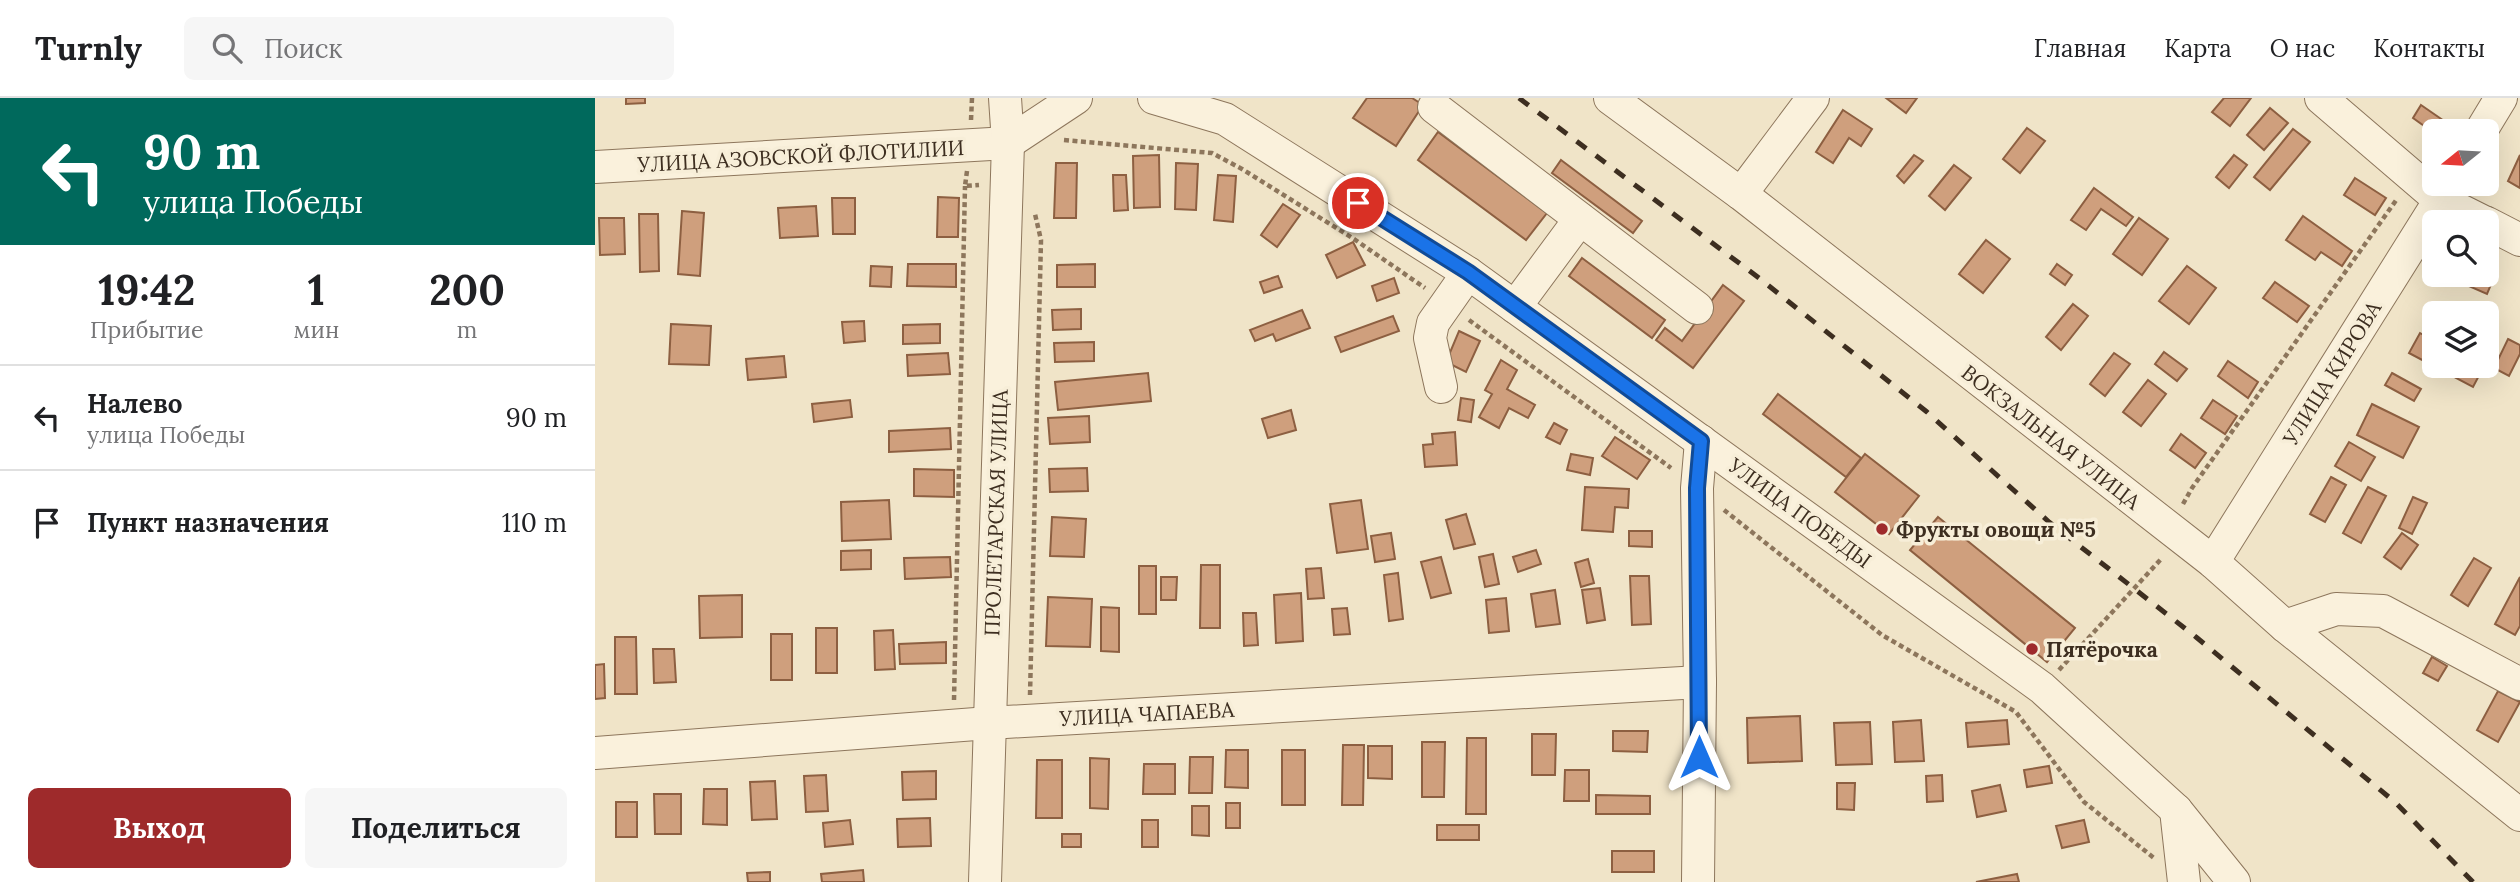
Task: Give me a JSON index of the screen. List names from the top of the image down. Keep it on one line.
{"streets":{"street":["УЛИЦА АЗОВСКОЙ ФЛОТИЛИИ","УЛИЦА КИРОВА","ВОКЗАЛЬНАЯ УЛИЦА","ПРОЛЕТАРСКАЯ УЛИЦА","УЛИЦА ПОБЕДЫ","УЛИЦА ЧАПАЕВА"]},"crossings":[["УЛИЦА АЗОВСКОЙ ФЛОТИЛИИ","ПРОЛЕТАРСКАЯ УЛИЦА"],["УЛИЦА КИРОВА","ВОКЗАЛЬНАЯ УЛИЦА"],["ПРОЛЕТАРСКАЯ УЛИЦА","УЛИЦА ЧАПАЕВА"]],"places":["Фрукты овощи №5","Пятёрочка"],"north":"left","page":{"header":"Turnly","search":"Поиск","nav":["Главная","Карта","О нас","Контакты"],"turn":["90 m","улица Победы"],"eta":["19:42","Прибытие","1","мин","200","m"],"list":[{"name":"Налево","note":"улица Победы","value":"90 m"},{"name":"Пункт назначения","value":"110 m"}],"buttons":["Выход","Поделиться"]}}
